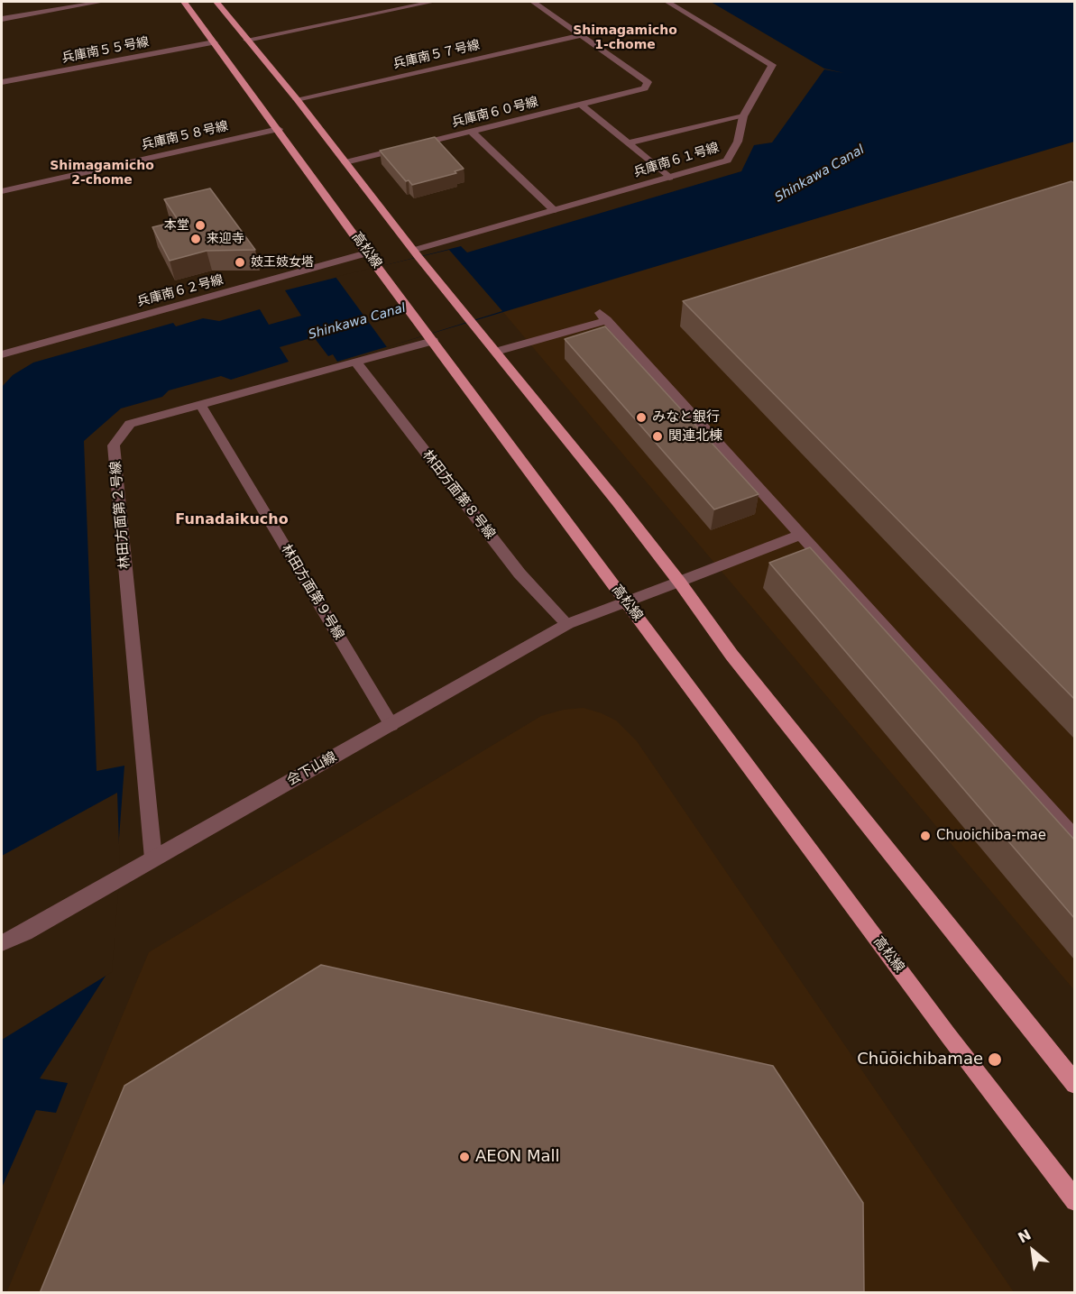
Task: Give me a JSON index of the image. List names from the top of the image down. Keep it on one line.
{"streets":{"main road":["高松線"],"street":["兵庫南５５号線","兵庫南５７号線","兵庫南６０号線","兵庫南５８号線","兵庫南６１号線","兵庫南６２号線","林田方面第８号線","林田方面第２号線","林田方面第９号線","会下山線"]},"crossings":[["兵庫南５５号線","高松線"],["兵庫南５７号線","兵庫南６０号線"],["兵庫南５８号線","高松線"],["高松線","兵庫南６２号線"],["高松線","林田方面第２号線"],["高松線","会下山線"],["林田方面第８号線","林田方面第２号線"],["林田方面第８号線","会下山線"],["林田方面第２号線","林田方面第９号線"],["林田方面第２号線","会下山線"],["林田方面第９号線","会下山線"]],"districts":["Shimagamicho 1-chome","Shimagamicho 2-chome","Funadaikucho"],"water":["Shinkawa Canal"],"places":["本堂","来迎寺","妓王妓女塔","みなと銀行","関連北棟","Chuoichiba-mae","Chūōichibamae","AEON Mall"],"north":"top left"}
